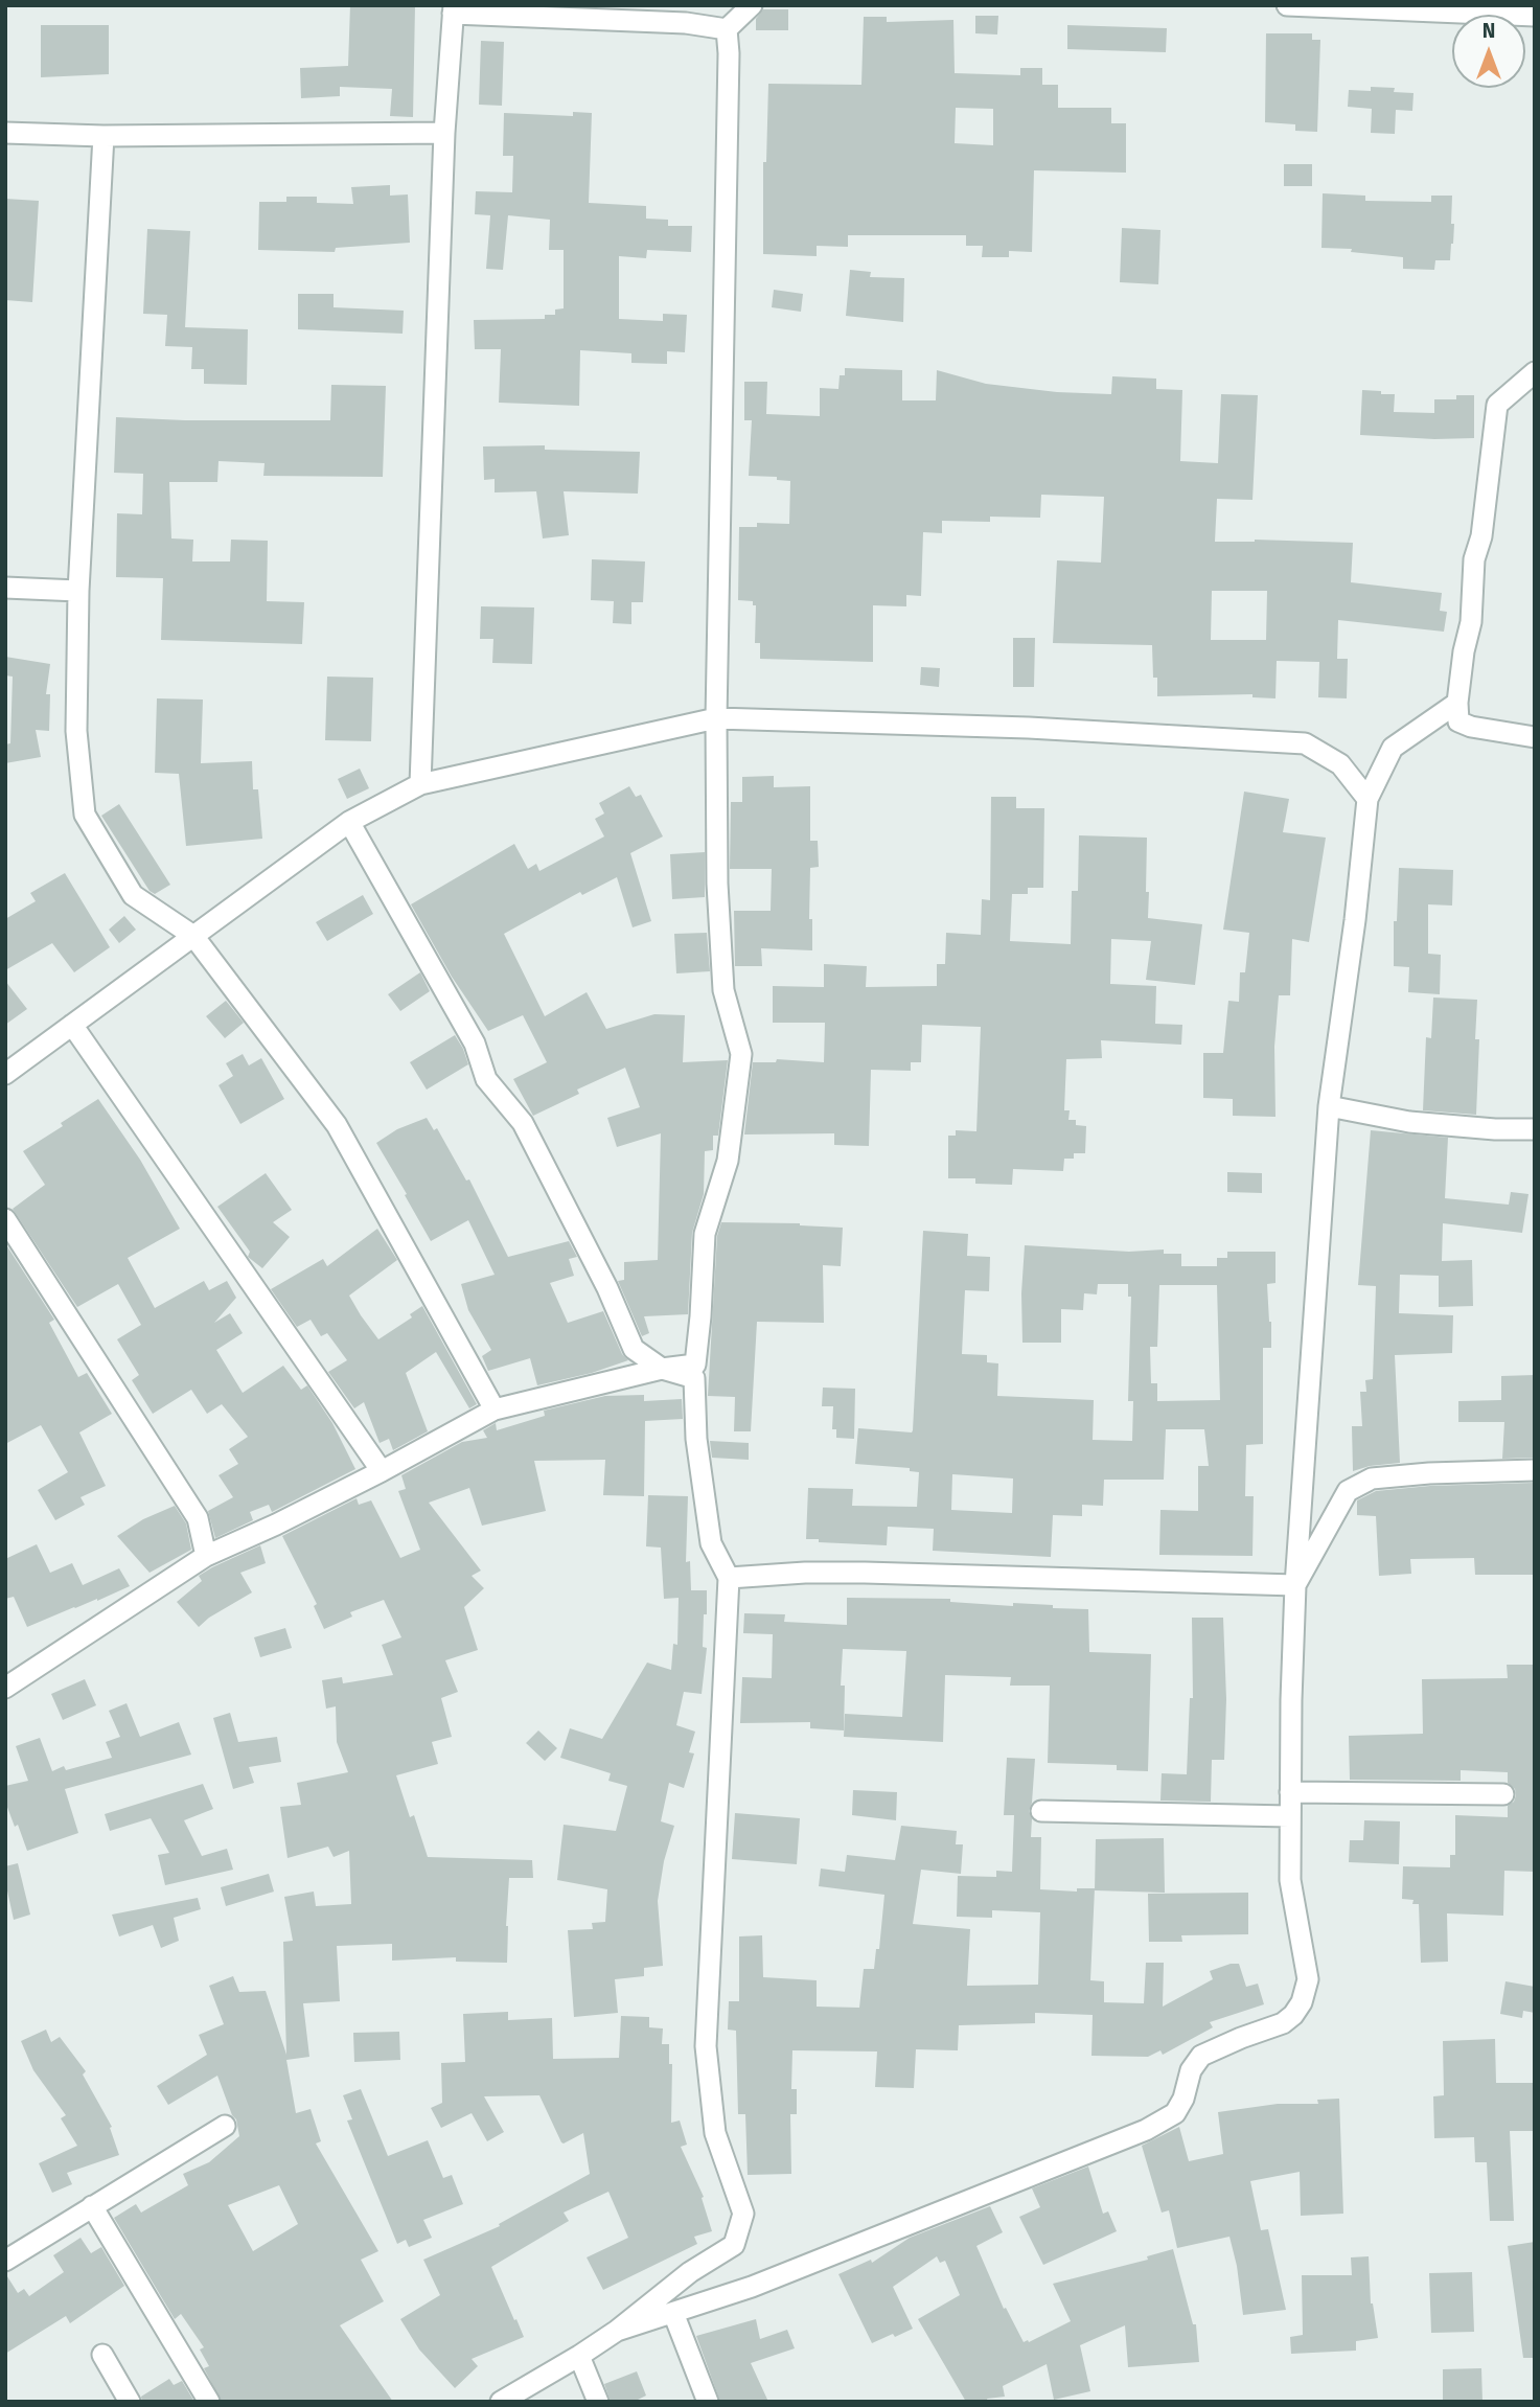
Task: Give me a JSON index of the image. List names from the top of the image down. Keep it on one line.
{"north":"top"}
